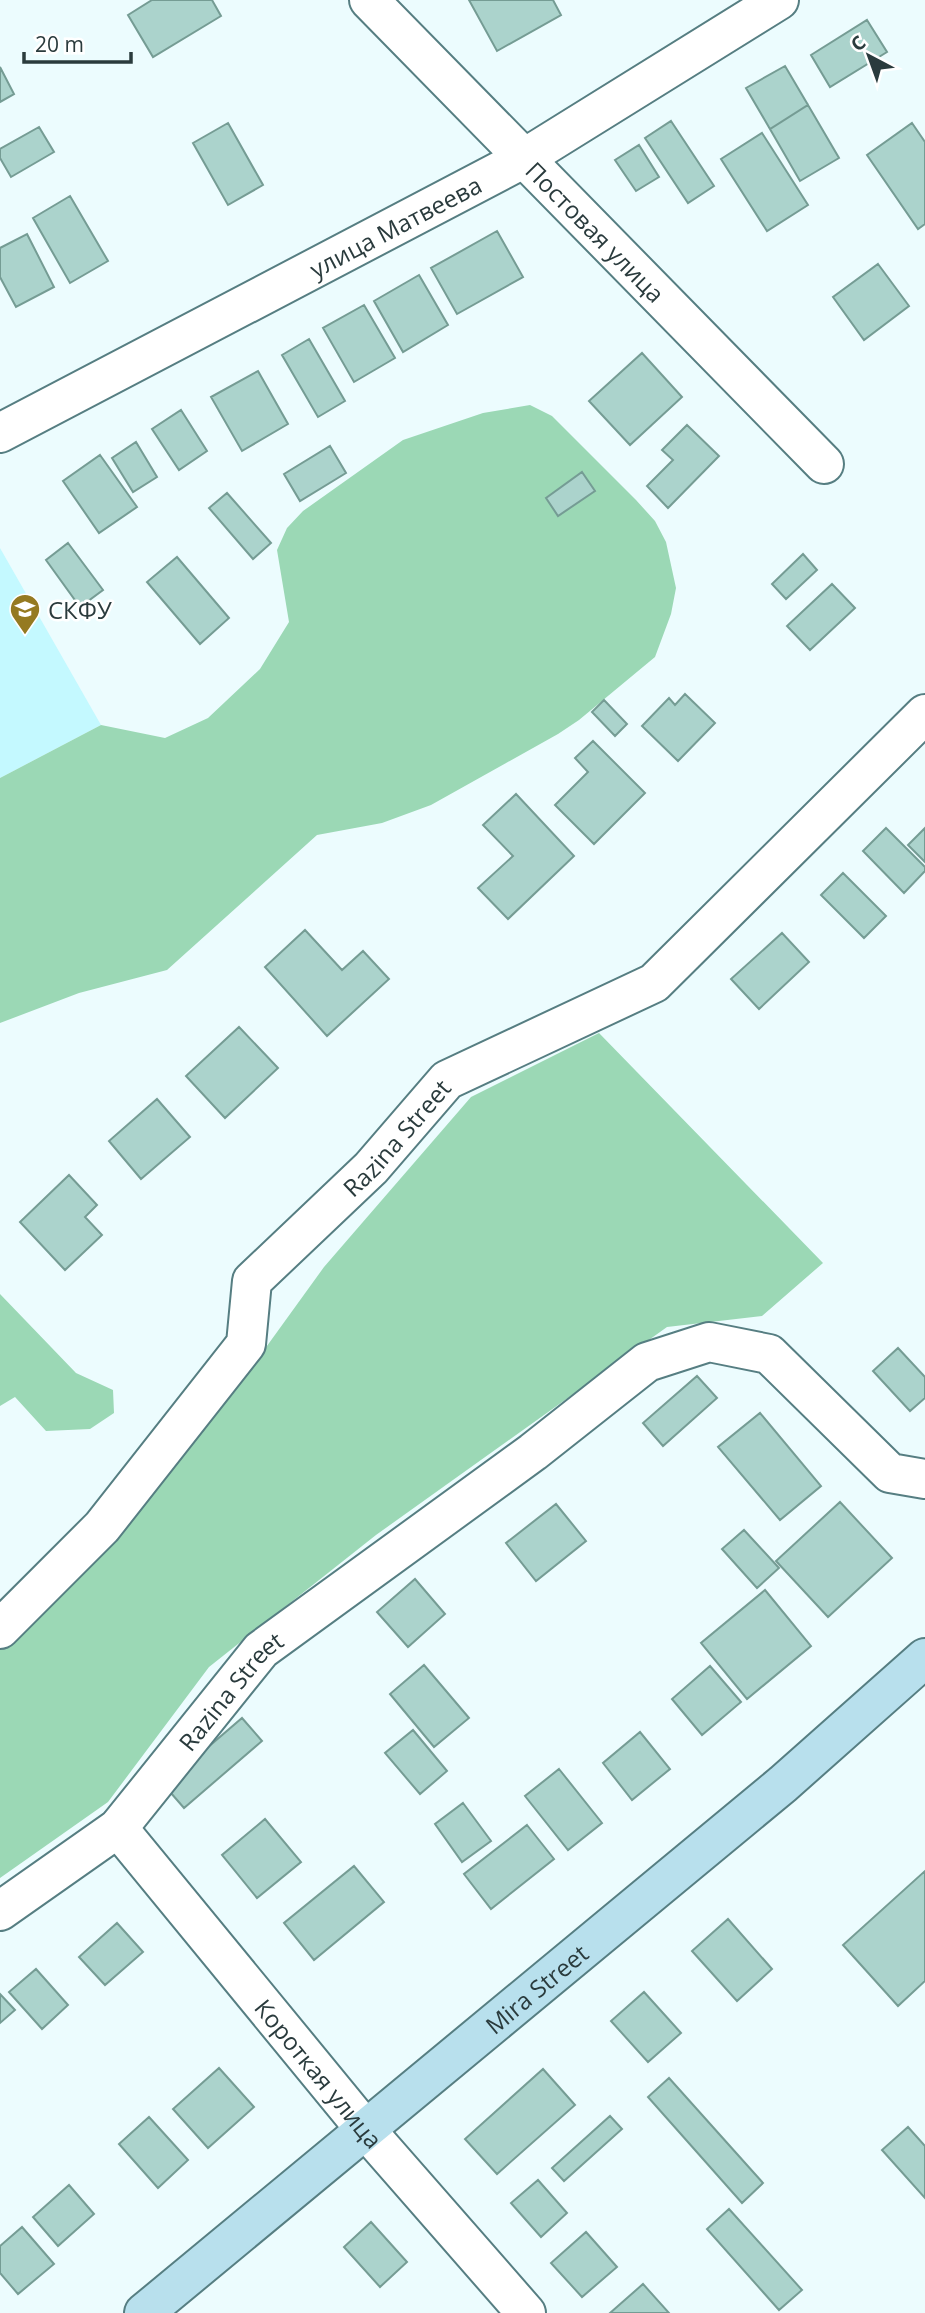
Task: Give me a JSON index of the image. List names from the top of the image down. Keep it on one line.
{"streets":{"main road":["Mira Street"],"street":["улица Матвеева","Постовая улица","Razina Street","Короткая улица"]},"crossings":[["улица Матвеева","Постовая улица"],["Razina Street","Короткая улица"],["Mira Street","Короткая улица"]],"places":{"school or university":["СКФУ"]},"scale_bar":"20 m","north":"top left"}
